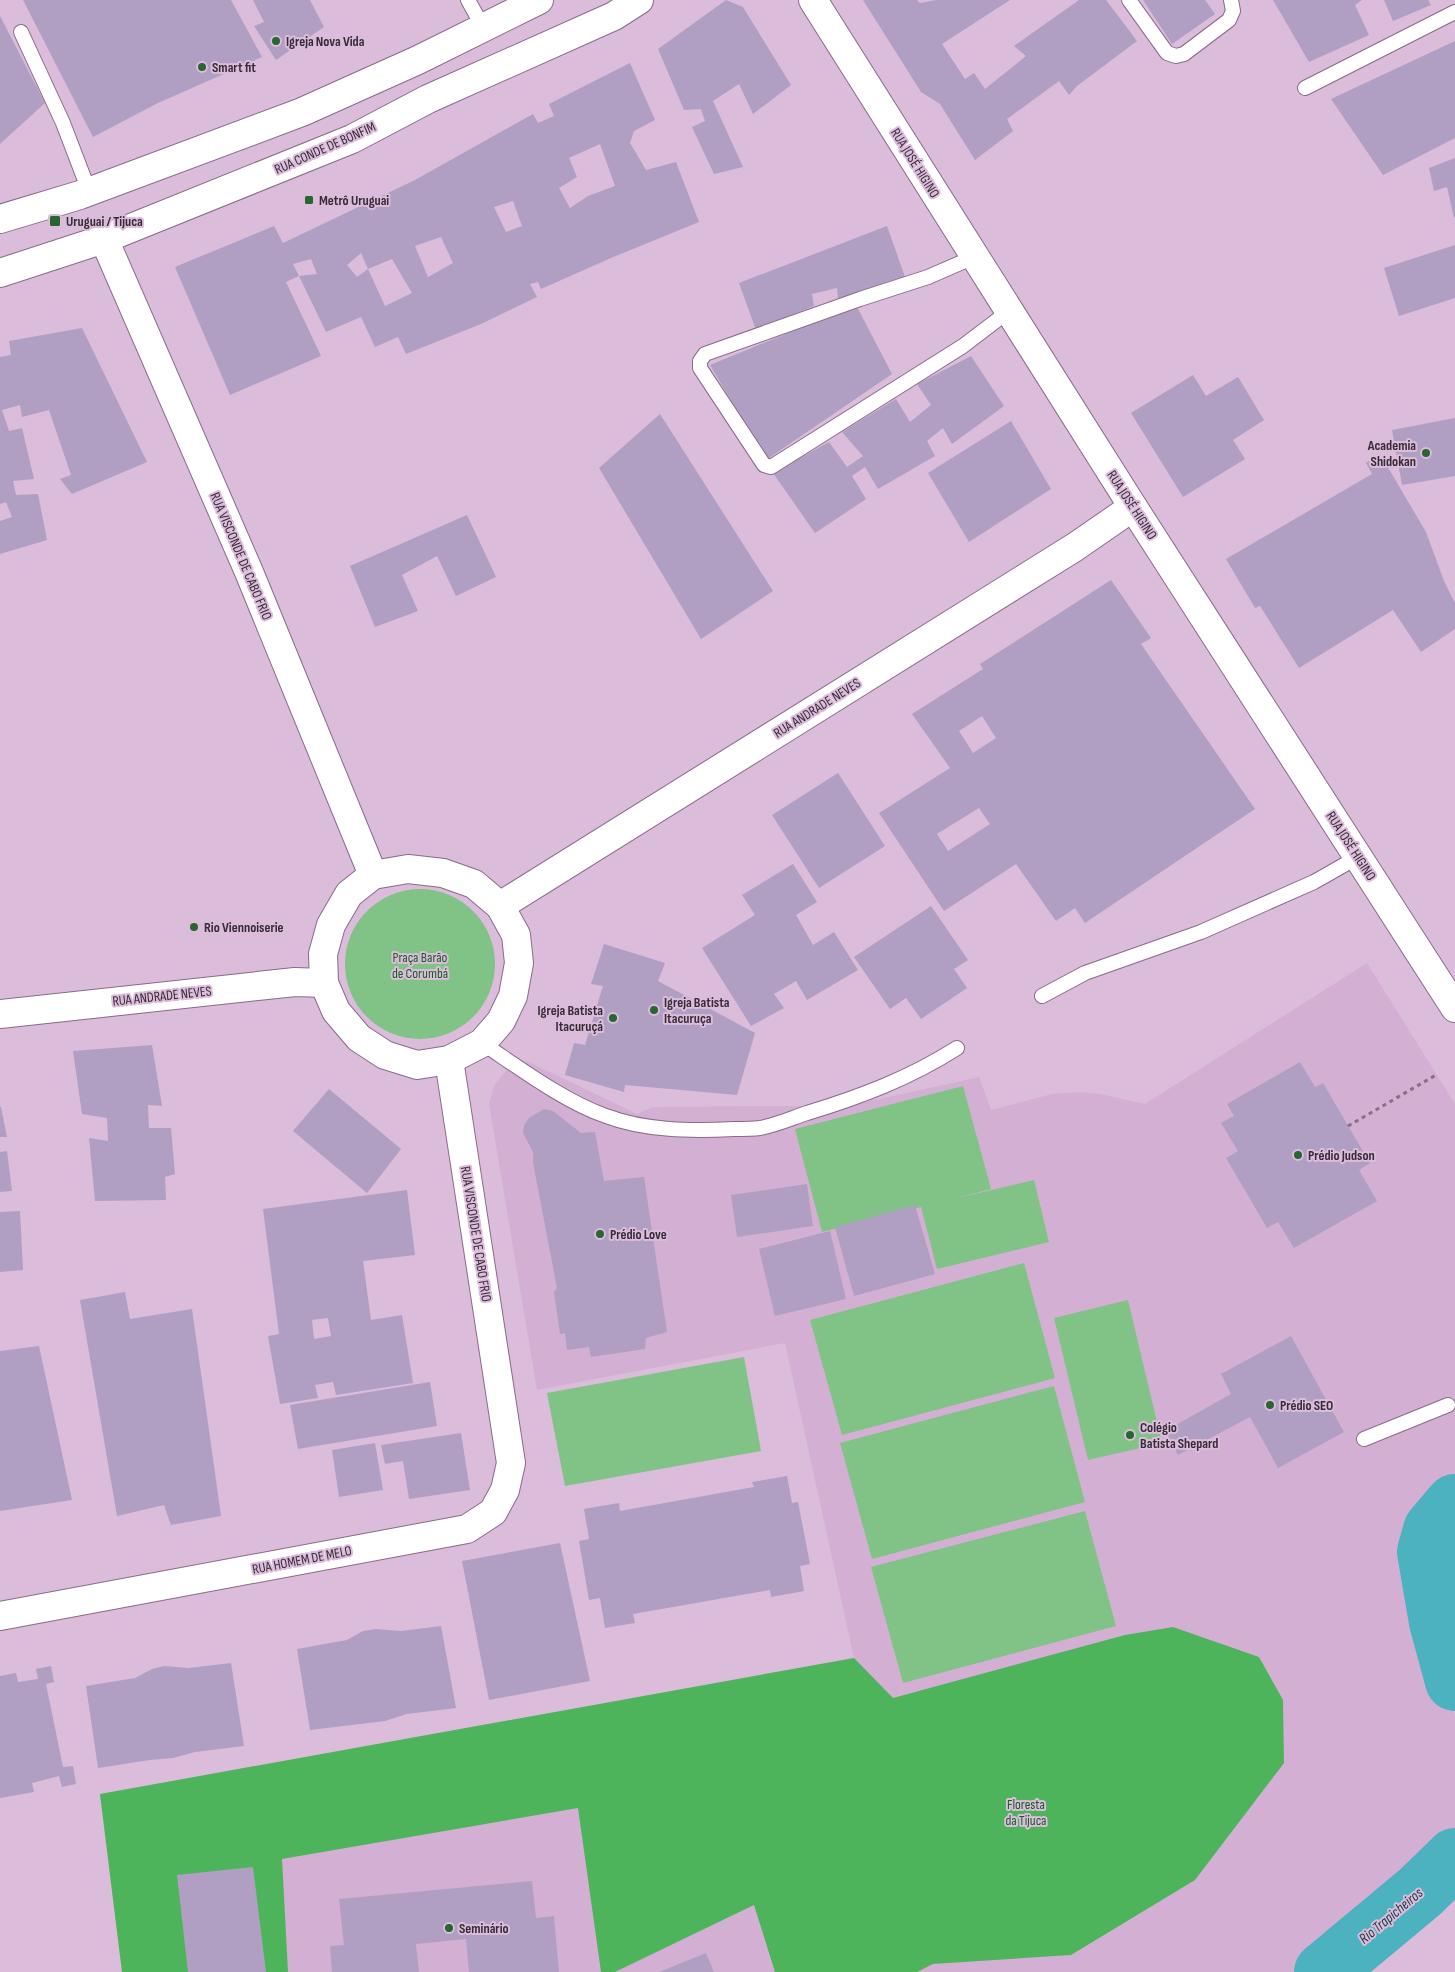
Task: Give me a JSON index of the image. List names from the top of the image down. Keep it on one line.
{"streets":{"street":["RUA CONDE DE BONFIM","RUA JOSÉ HIGINO","RUA VISCONDE DE CABO FRIO","RUA ANDRADE NEVES","RUA HOMEM DE MELO"]},"crossings":[["RUA CONDE DE BONFIM","RUA VISCONDE DE CABO FRIO"],["RUA JOSÉ HIGINO","RUA ANDRADE NEVES"],["RUA VISCONDE DE CABO FRIO","RUA HOMEM DE MELO"]],"water":["Rio Trapicheiros"],"parks":["Praça Barão de Corumbá","Floresta da Tijuca"],"places":{"other":["Igreja Nova Vida","Smart fit","Academia Shidokan","Rio Viennoiserie","Igreja Batista Itacuruça","Igreja Batista Itacuruçá","Prédio Judson","Prédio Love","Prédio SEO","Colégio Batista Shepard","Seminário"],"transit":["Metrô Uruguai","Uruguai / Tijuca"]}}
